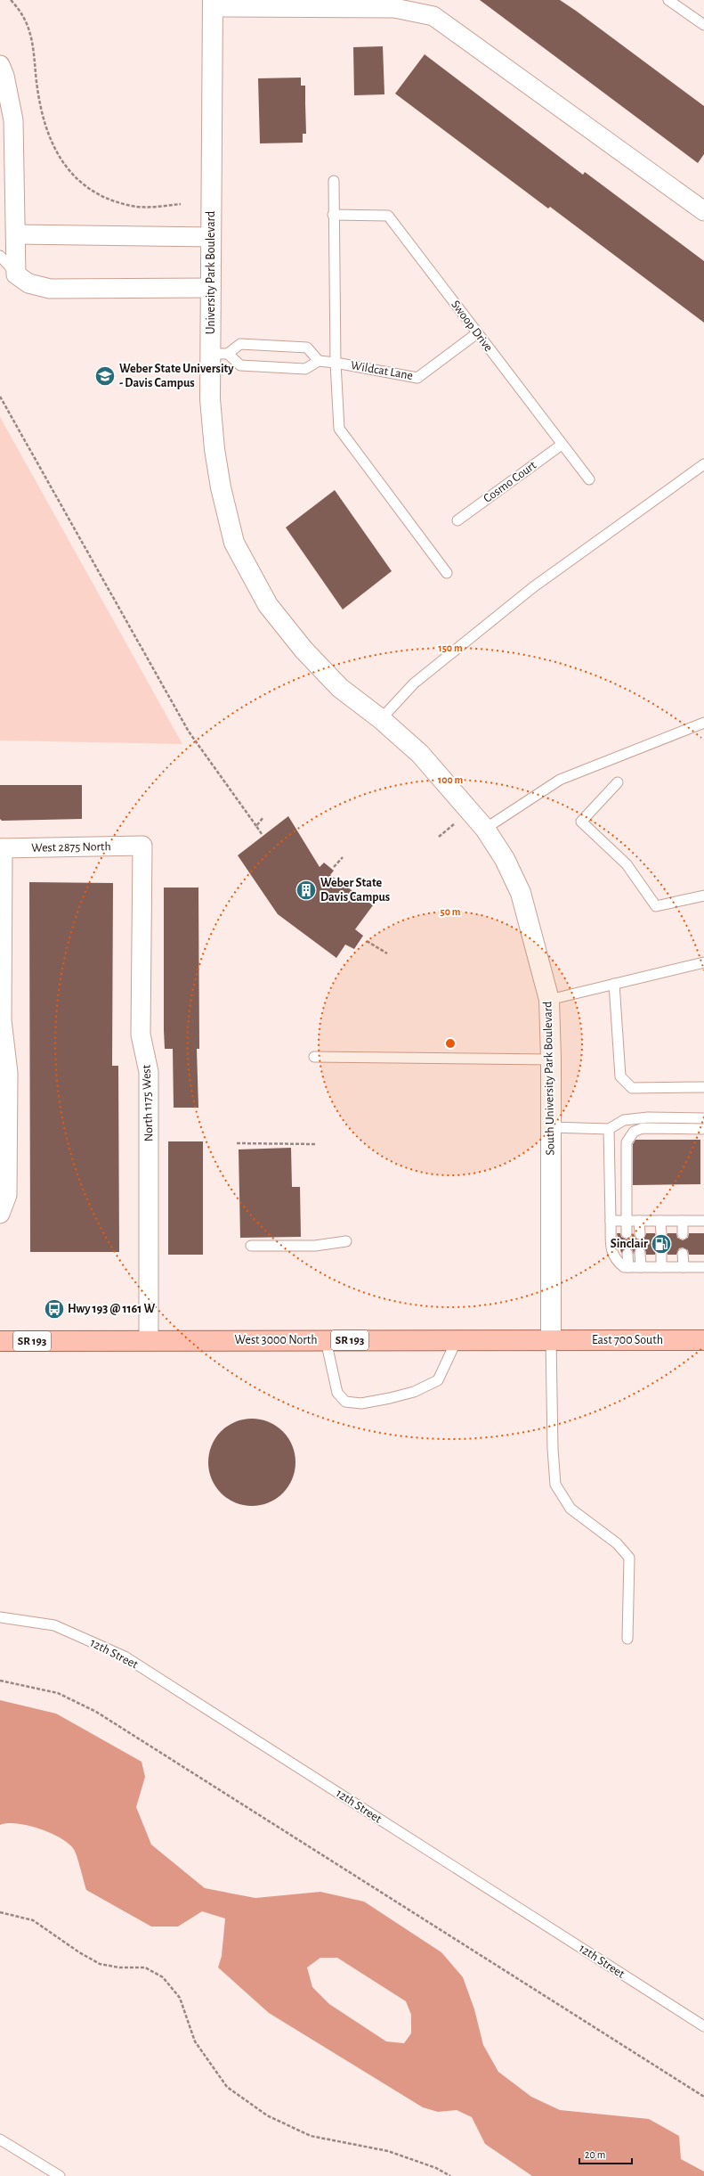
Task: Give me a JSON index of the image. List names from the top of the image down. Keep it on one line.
{"streets":{"main road":["West 3000 North","SR 193","East 700 South"],"street":["University Park Boulevard","West 2875 North","South University Park Boulevard","North 1175 West"],"lane":["Swoop Drive","Wildcat Lane","Cosmo Court","12th Street"]},"crossings":[["University Park Boulevard","South University Park Boulevard"],["Swoop Drive","Wildcat Lane"],["Swoop Drive","Cosmo Court"],["West 2875 North","North 1175 West"],["South University Park Boulevard","West 3000 North"],["South University Park Boulevard","East 700 South"],["North 1175 West","West 3000 North"],["West 3000 North","East 700 South"]],"places":{"school or university":["Weber State University - Davis Campus"],"building":["Weber State Davis Campus"],"fuel station":["Sinclair"],"bus stop":["Hwy 193 @ 1161 W"]},"scale_bar":"20 m","rings":["150 m","100 m","50 m"]}
